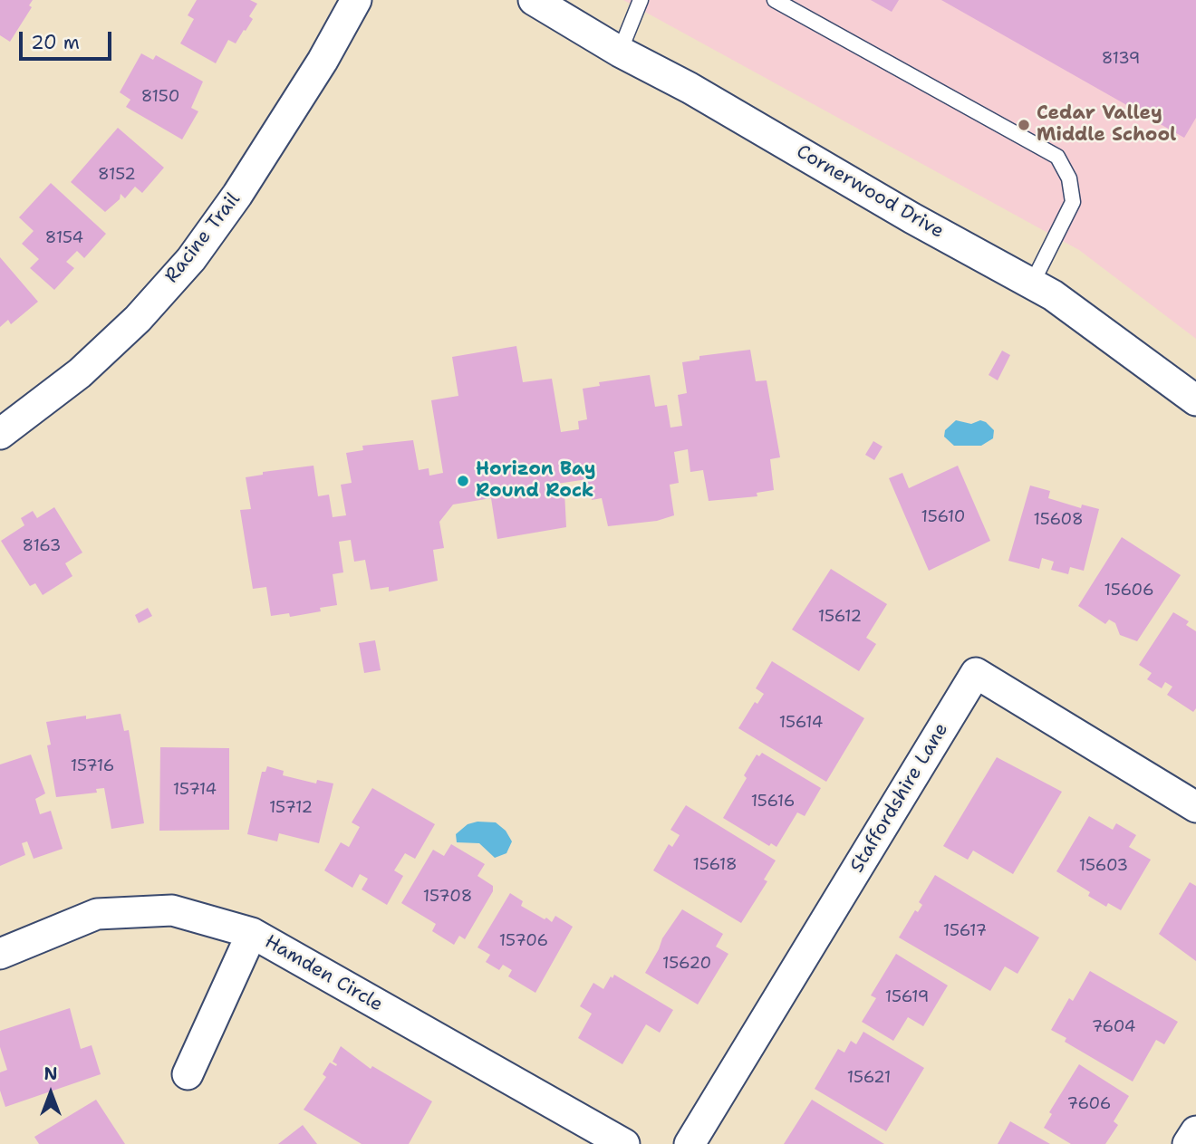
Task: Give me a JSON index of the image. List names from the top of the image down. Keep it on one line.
{"streets":{"street":["Cornerwood Drive","Racine Trail","Staffordshire Lane","Hamden Circle"]},"places":["Cedar Valley Middle School","Horizon Bay Round Rock"],"house_numbers":["8139","8150","8152","8154","15610","15608","8163","15606","15612","15614","15716","15714","15616","15712","15618","15603","15708","15617","15706","15620","15619","7604","15621","7606"],"scale_bar":"20 m","north":"top"}
